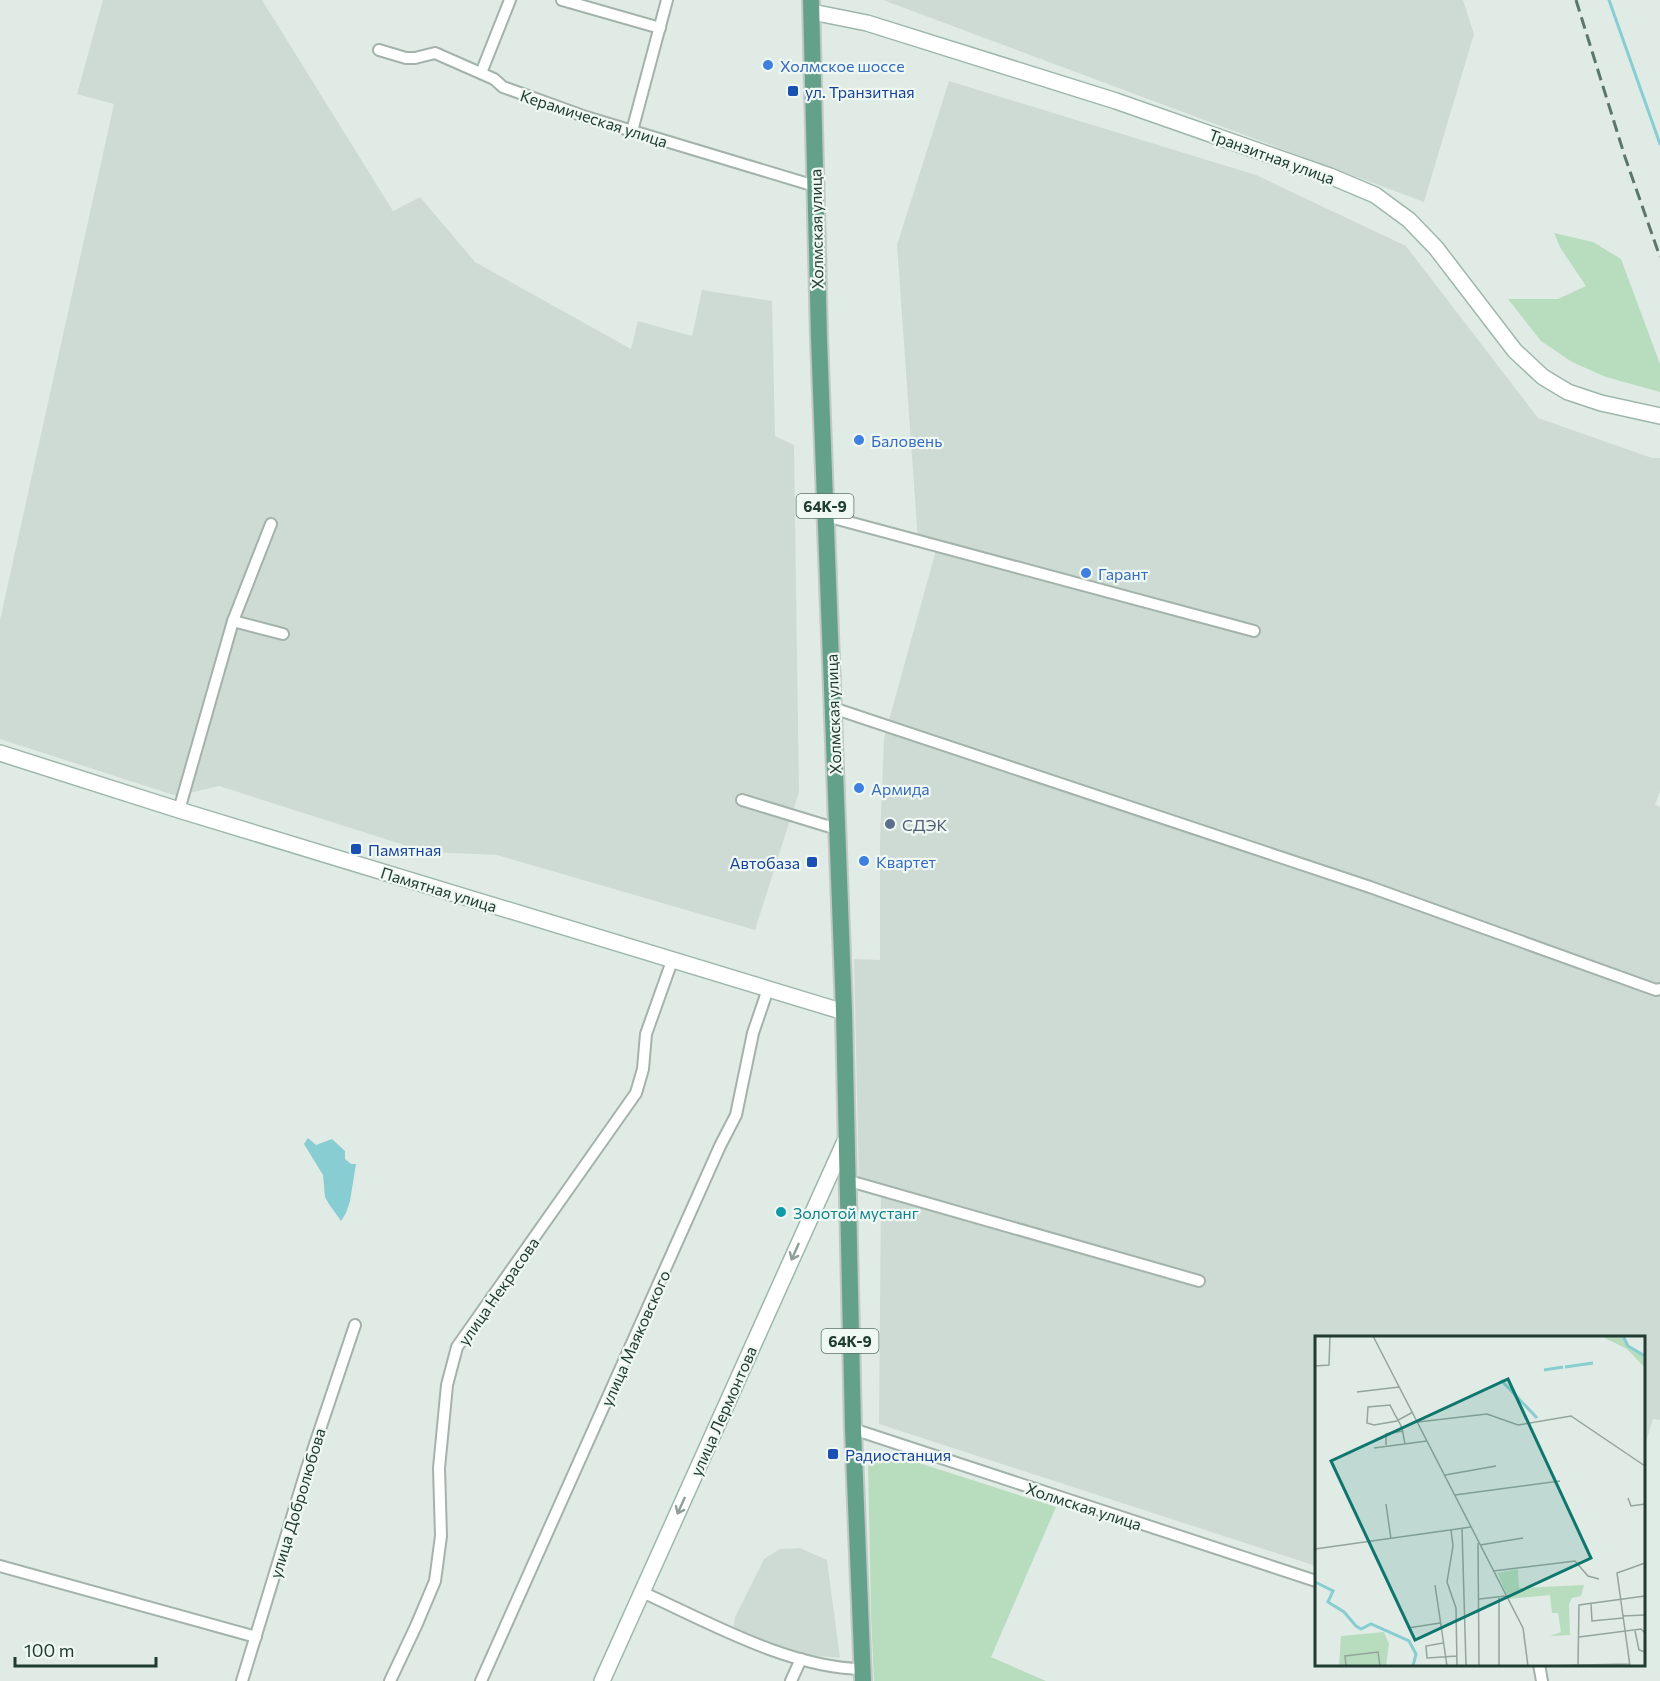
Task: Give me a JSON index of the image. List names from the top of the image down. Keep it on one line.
{"streets":{"main road":["Холмская улица","64К-9"],"street":["Керамическая улица","Транзитная улица","Памятная улица","улица Некрасова","улица Маяковского","улица Лермонтова","улица Добролюбова"]},"crossings":[["Керамическая улица","Холмская улица"],["Транзитная улица","Холмская улица"],["Холмская улица","Памятная улица"],["Холмская улица","улица Лермонтова"],["Памятная улица","улица Некрасова"],["Памятная улица","улица Маяковского"]],"one_way":["улица Лермонтова"],"places":{"other":["Холмское шоссе","Баловень","Гарант","Армида","СДЭК","Квартет","Золотой мустанг"],"transit":["ул. Транзитная","Памятная","Автобаза","Радиостанция"]},"scale_bar":"100 m"}
